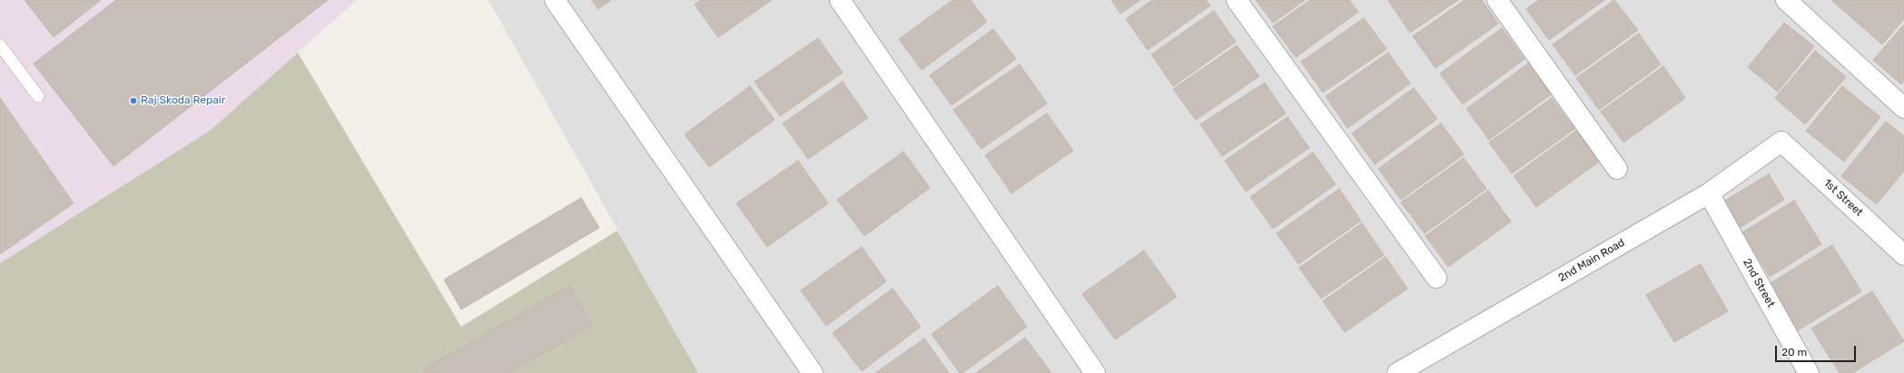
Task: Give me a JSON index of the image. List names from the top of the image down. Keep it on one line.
{"streets":{"street":["1st Street","2nd Main Road","2nd Street"]},"crossings":[["1st Street","2nd Main Road"],["2nd Main Road","2nd Street"]],"places":["Raj Skoda Repair"],"scale_bar":"20 m"}
